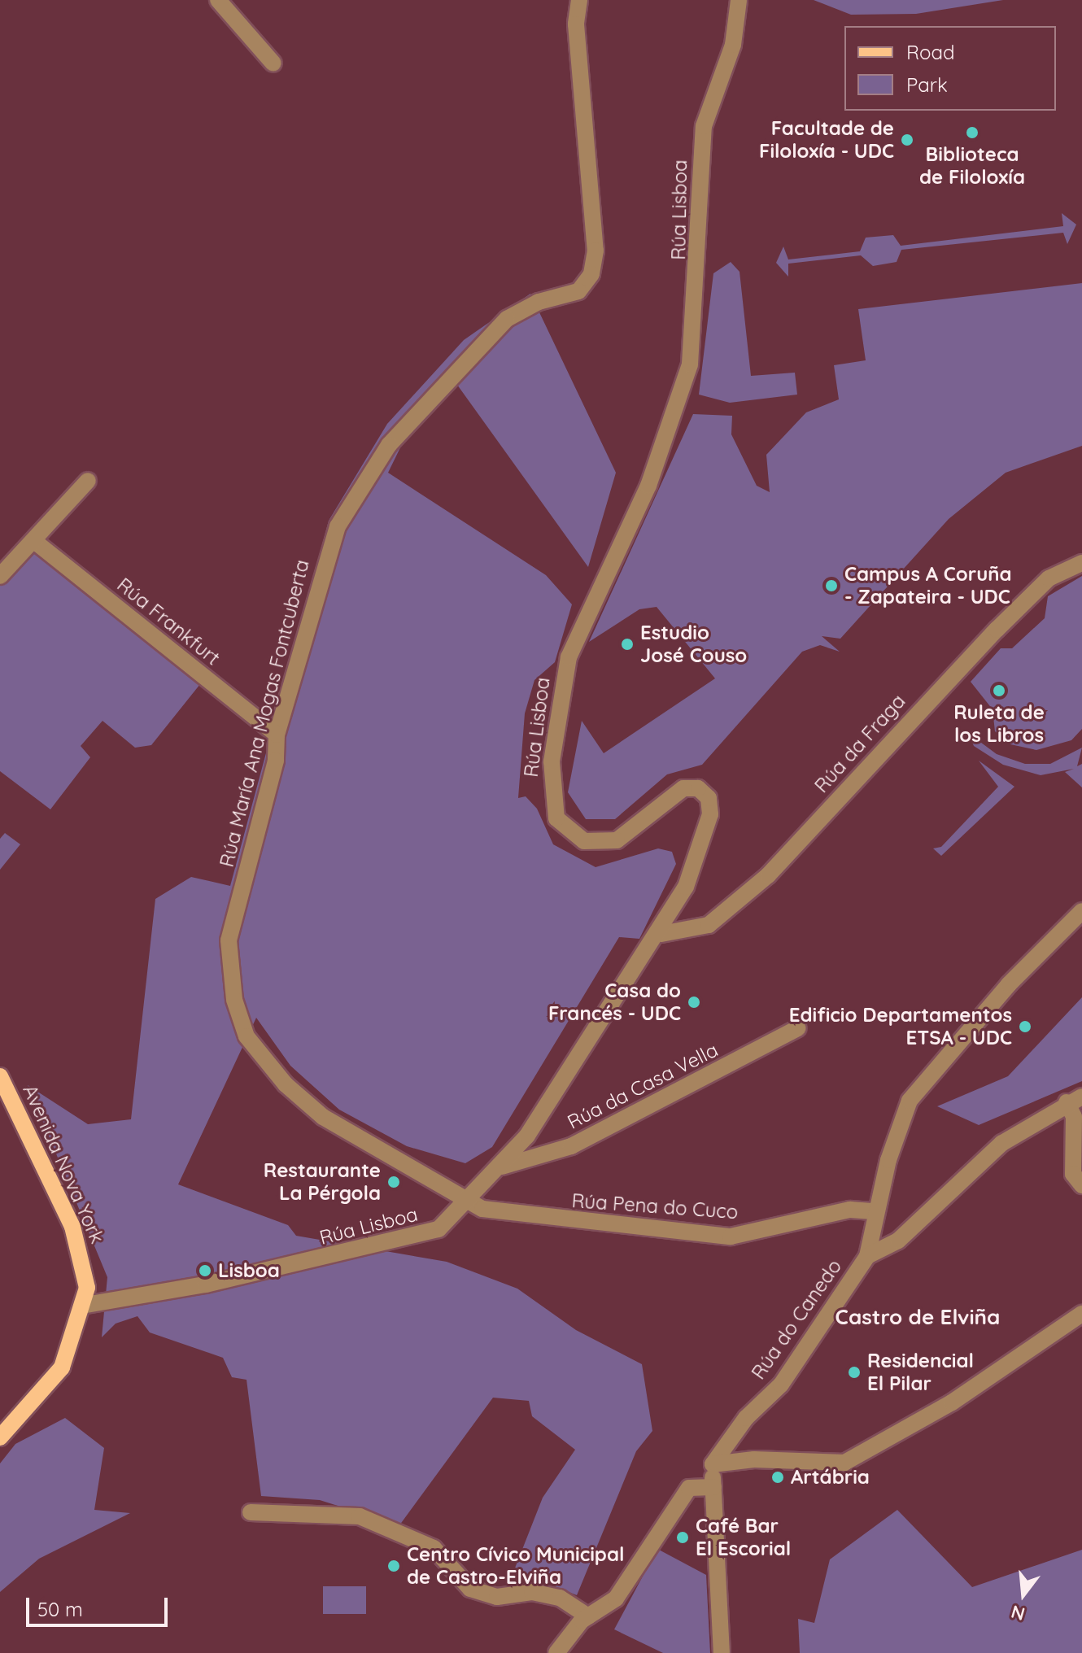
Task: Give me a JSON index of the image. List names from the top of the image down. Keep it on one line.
{"streets":{"main road":["Avenida Nova York"],"street":["Rúa Lisboa","Rúa Frankfurt","Rúa María Ana Mogas Fontcuberta","Rúa da Fraga","Rúa da Casa Vella","Rúa Pena do Cuco","Rúa do Canedo"]},"crossings":[["Rúa Lisboa","Rúa María Ana Mogas Fontcuberta"],["Rúa Lisboa","Rúa da Fraga"],["Rúa Lisboa","Rúa da Casa Vella"],["Rúa Lisboa","Avenida Nova York"],["Rúa Lisboa","Rúa Pena do Cuco"],["Rúa Frankfurt","Rúa María Ana Mogas Fontcuberta"],["Rúa María Ana Mogas Fontcuberta","Rúa Pena do Cuco"]],"districts":["Castro de Elviña"],"places":["Biblioteca de Filoloxía","Facultade de Filoloxía - UDC","Campus A Coruña - Zapateira - UDC","Estudio José Couso","Ruleta de los Libros","Casa do Francés - UDC","Edificio Departamentos ETSA - UDC","Restaurante La Pérgola","Lisboa","Residencial El Pilar","Artábria","Café Bar El Escorial","Centro Cívico Municipal de Castro-Elviña"],"legend":["Road","Park"],"scale_bar":"50 m","north":"bottom"}
